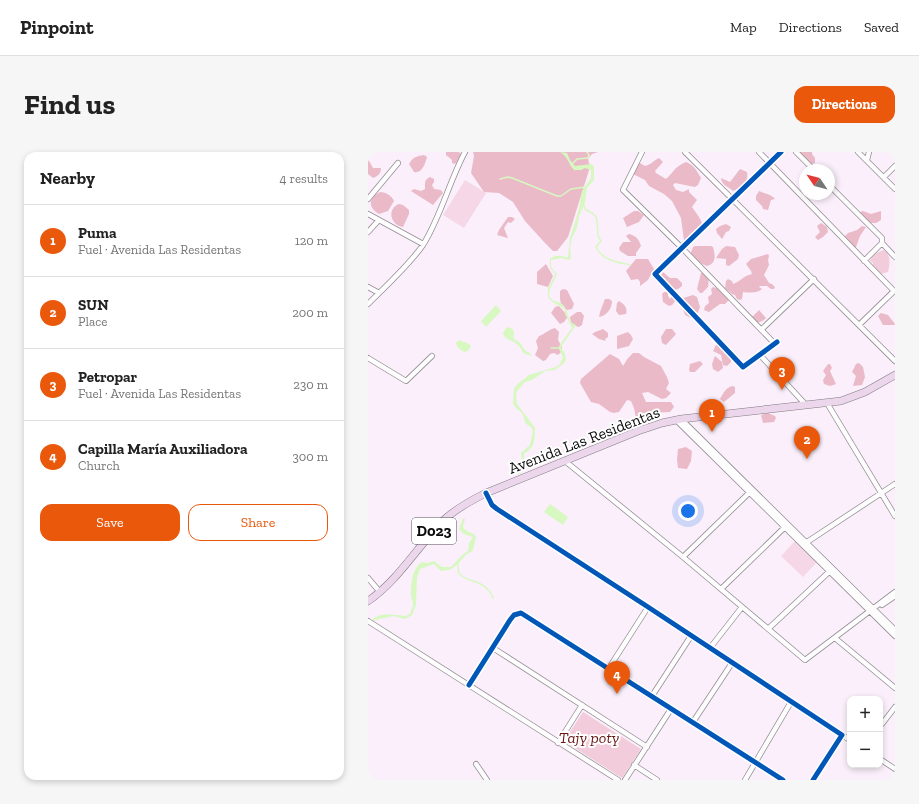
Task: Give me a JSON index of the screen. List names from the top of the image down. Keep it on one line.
{"streets":{"main road":["Avenida Las Residentas","D023"]},"parks":["Tajy poty"],"north":"top left","page":{"header":"Pinpoint","nav":["Map","Directions","Saved"],"buttons":["Directions",["Save","Share"]],"title":"Find us","heading":["Nearby","4 results"],"list":[{"mark":"1","name":"Puma","note":"Fuel · Avenida Las Residentas","value":"120 m"},{"mark":"2","name":"SUN","note":"Place","value":"200 m"},{"mark":"3","name":"Petropar","note":"Fuel · Avenida Las Residentas","value":"230 m"},{"mark":"4","name":"Capilla María Auxiliadora","note":"Church","value":"300 m"}],"pins":["3","1","2","4"],"map_buttons":["+","−"]}}
